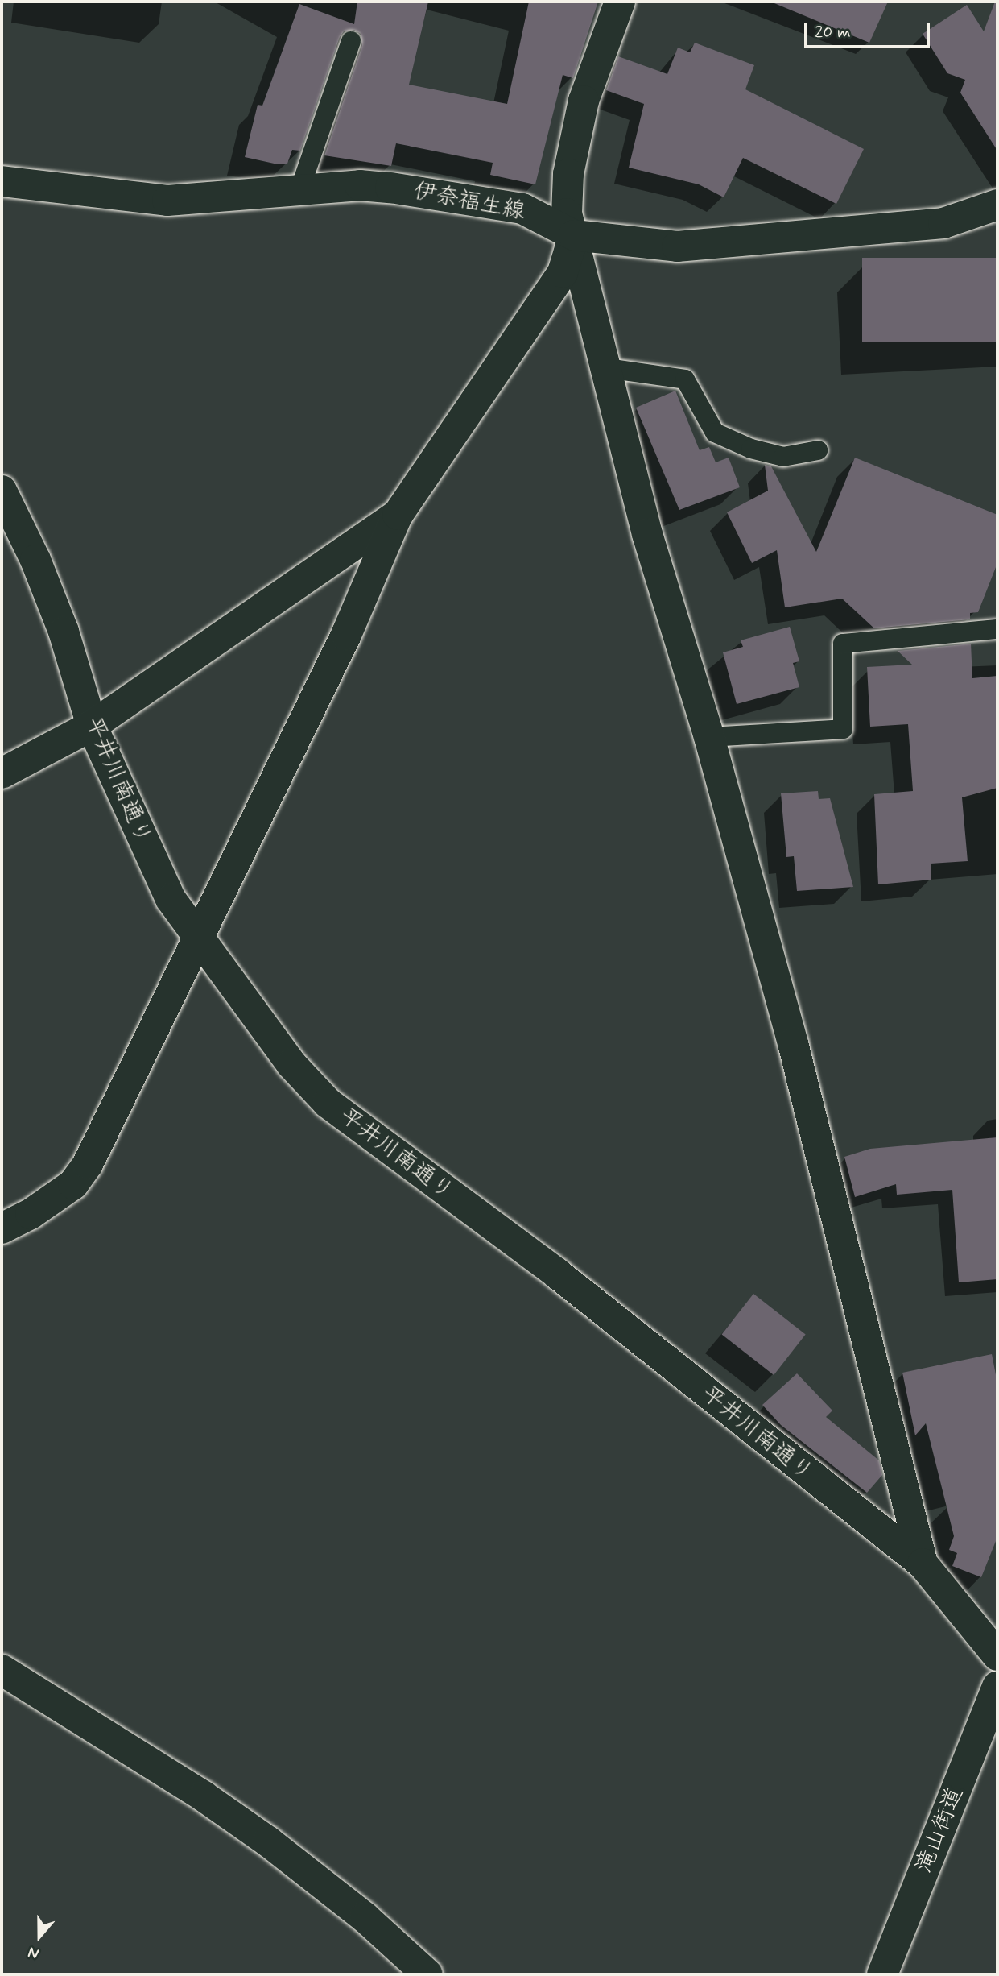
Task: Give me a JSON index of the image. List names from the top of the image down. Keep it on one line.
{"streets":{"main road":["伊奈福生線","平井川南通り","滝山街道"]},"scale_bar":"20 m","north":"bottom"}
